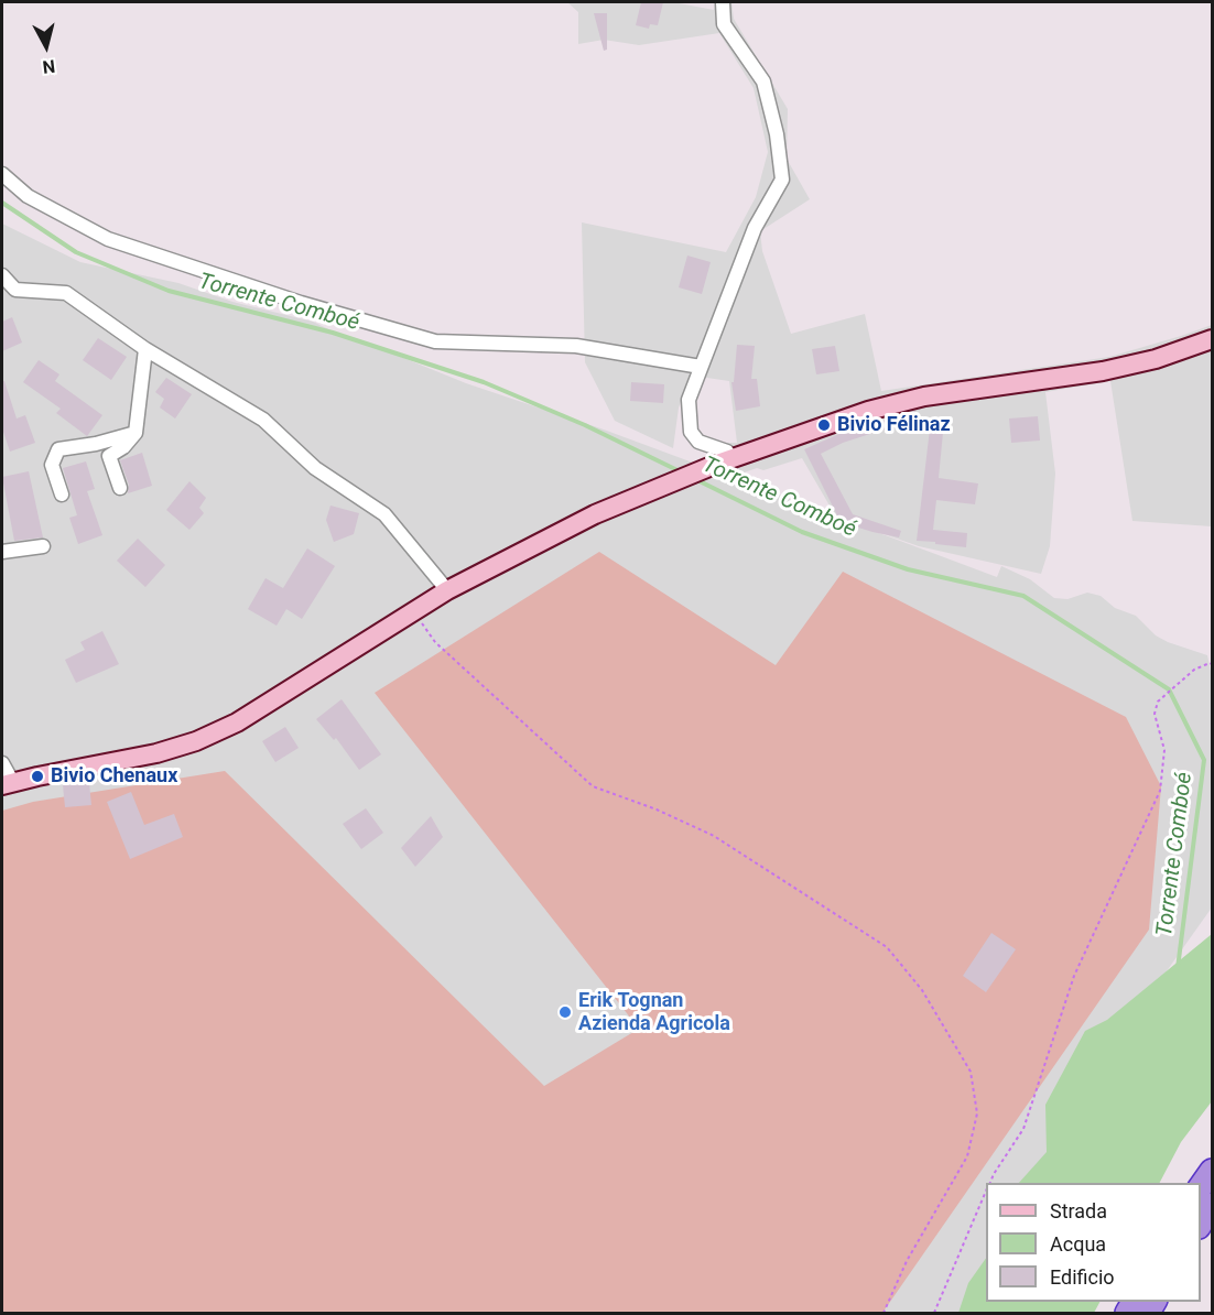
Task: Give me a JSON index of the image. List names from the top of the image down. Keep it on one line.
{"water":["Torrente Comboé"],"places":["Bivio Félinaz","Bivio Chenaux","Erik Tognan Azienda Agricola"],"legend":["Strada","Acqua","Edificio"],"north":"bottom"}
